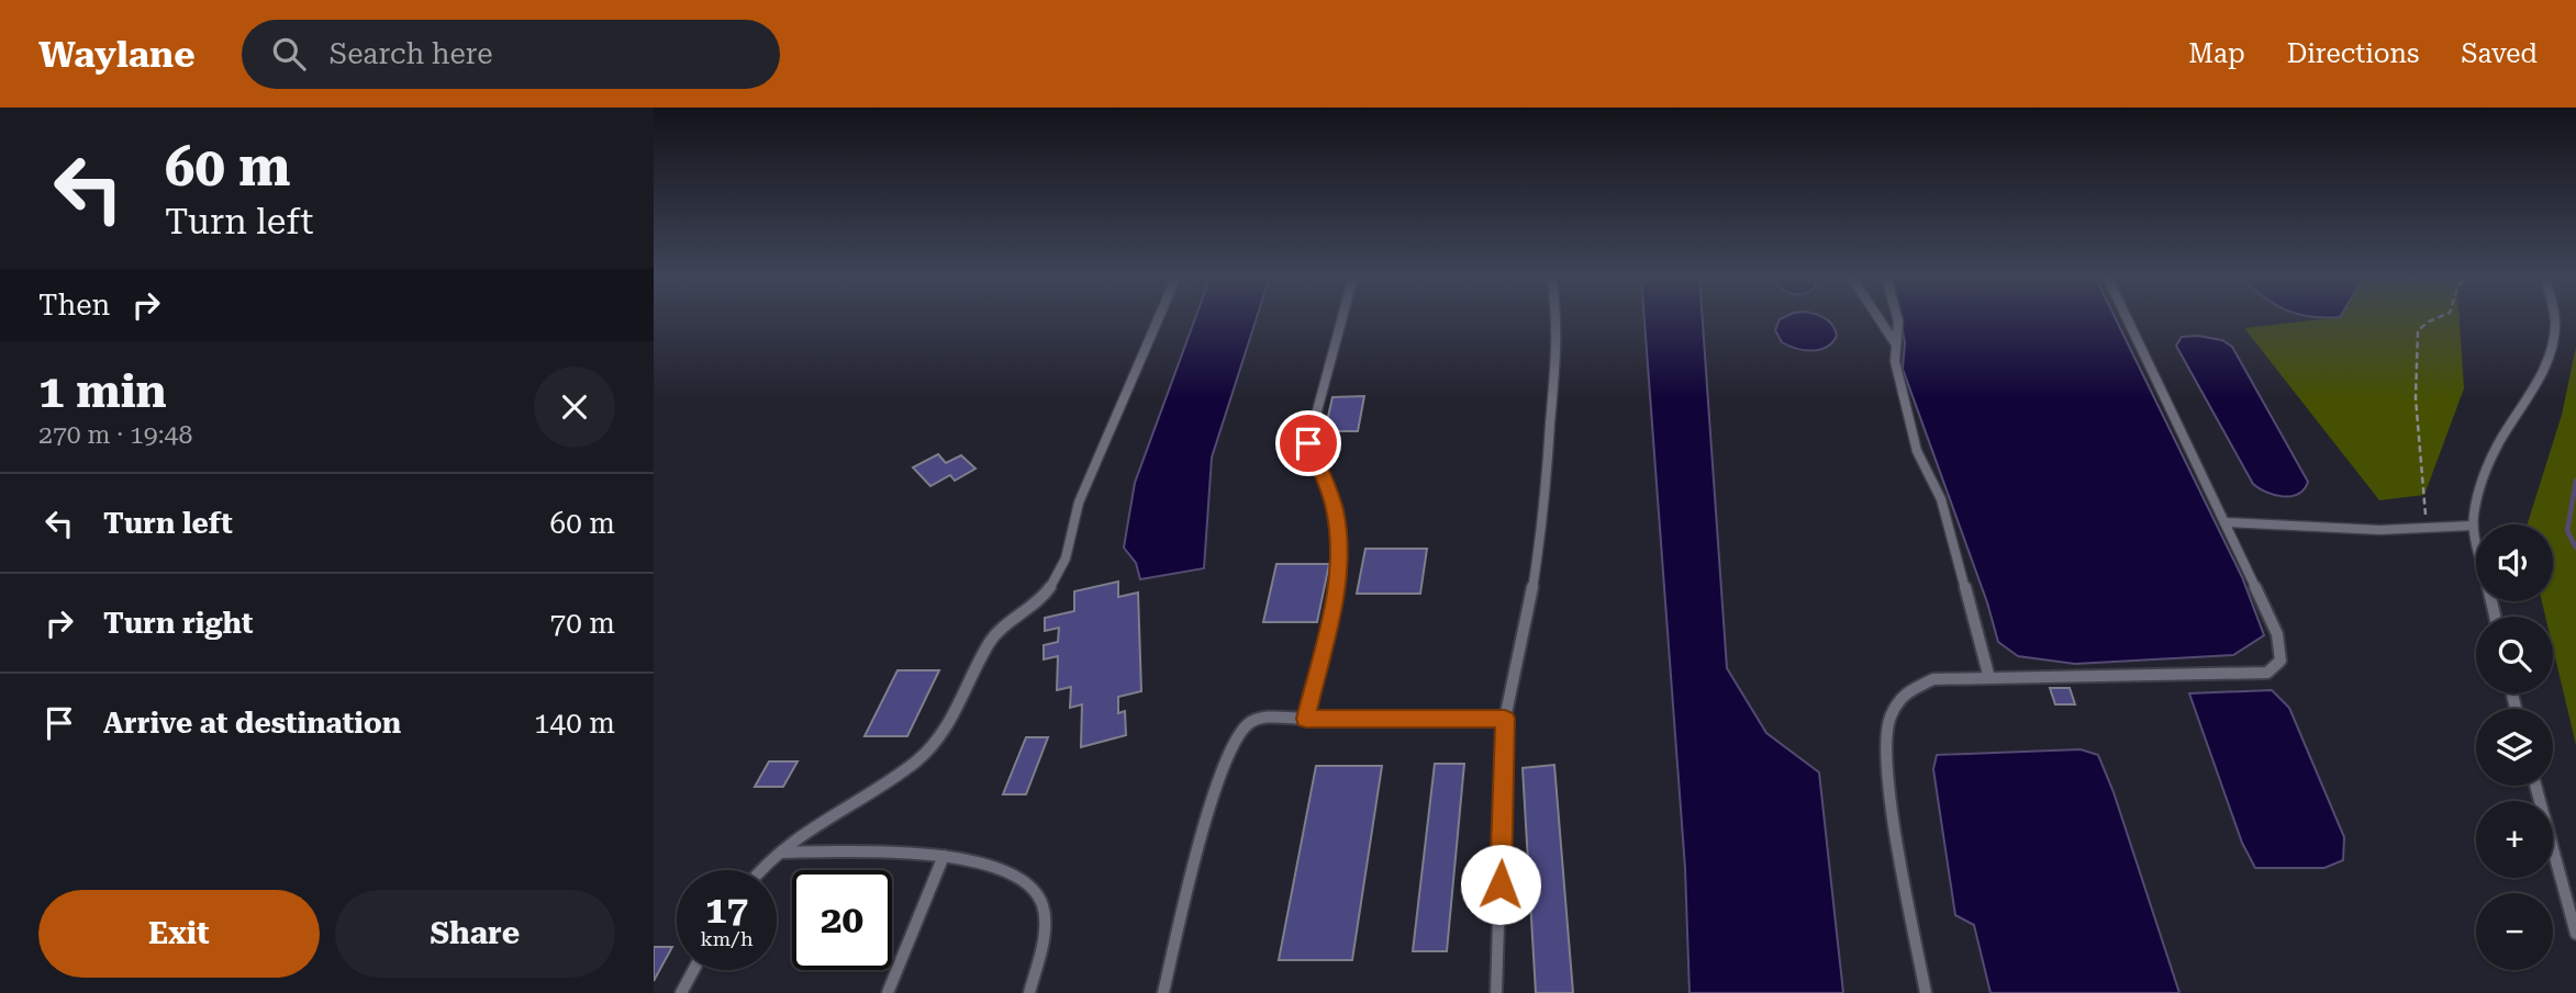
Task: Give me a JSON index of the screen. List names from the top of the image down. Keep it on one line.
{"page":{"header":"Waylane","search":"Search here","nav":["Map","Directions","Saved"],"turn":["60 m","Turn left"],"then":"Then","heading":["1 min","270 m · 19:48"],"list":[{"name":"Turn left","value":"60 m"},{"name":"Turn right","value":"70 m"},{"name":"Arrive at destination","value":"140 m"}],"map_buttons":["+","−"],"speed":"17 km/h","limit":"20","buttons":["Exit","Share"]}}
